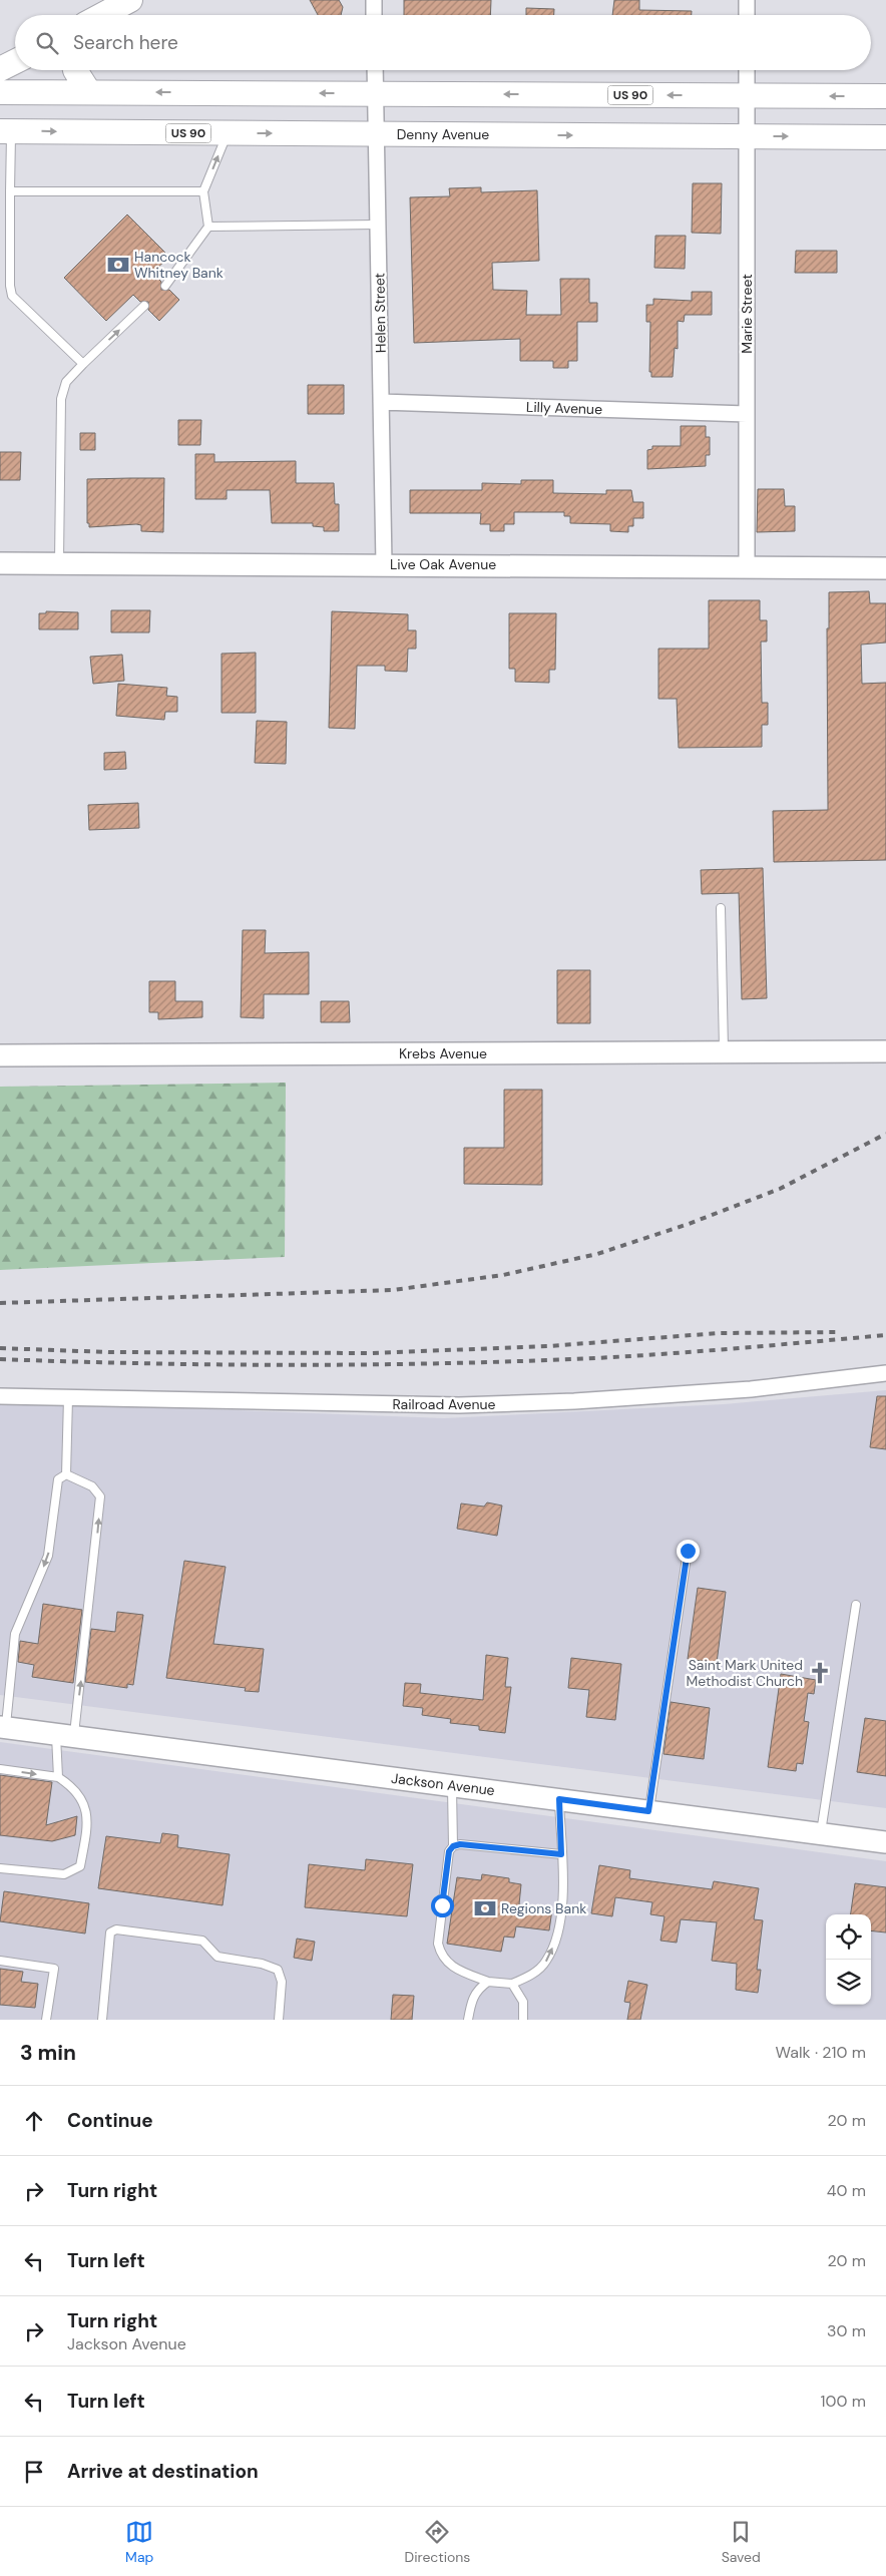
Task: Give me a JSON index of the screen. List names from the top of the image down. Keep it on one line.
{"streets":{"main road":["US 90","Denny Avenue"],"street":["Helen Street","Marie Street","Lilly Avenue","Live Oak Avenue","Krebs Avenue","Railroad Avenue","Jackson Avenue"]},"crossings":[["US 90","Helen Street"],["US 90","Marie Street"],["Denny Avenue","Helen Street"],["Denny Avenue","Marie Street"],["Helen Street","Lilly Avenue"],["Helen Street","Live Oak Avenue"],["Marie Street","Lilly Avenue"],["Marie Street","Live Oak Avenue"]],"places":{"bank":["Hancock Whitney Bank","Regions Bank"],"church":["Saint Mark United Methodist Church"]},"page":{"search":"Search here","heading":["3 min","Walk · 210 m"],"list":[["Continue","20 m"],["Turn right","40 m"],["Turn left","20 m"],["Turn right","Jackson Avenue","30 m"],["Turn left","100 m"],"Arrive at destination"],"nav":["Map","Directions","Saved"]}}
